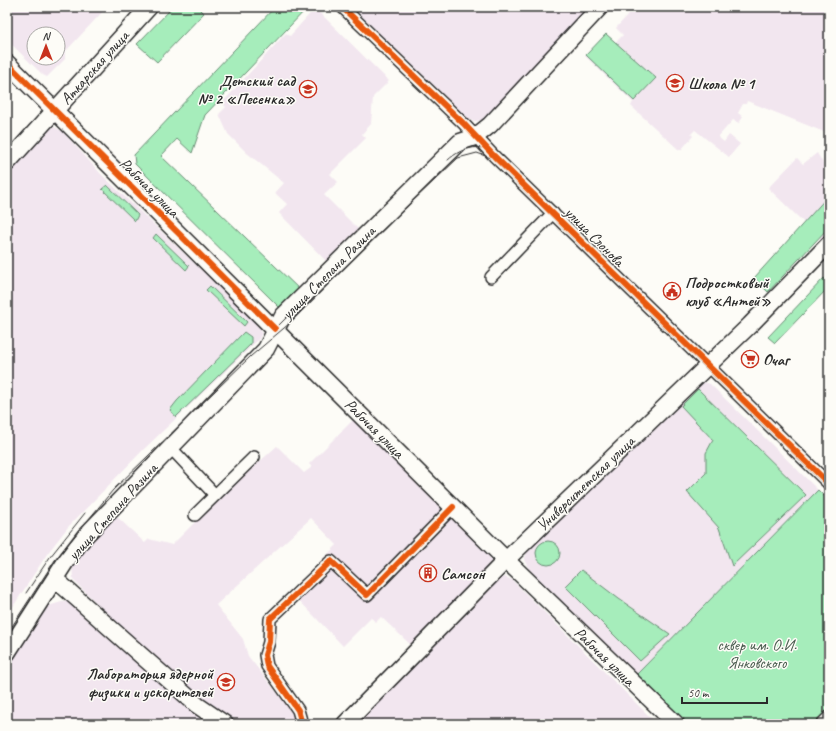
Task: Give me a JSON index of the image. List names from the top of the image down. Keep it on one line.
{"streets":{"main road":["Аткарская улица","Рабочая улица","улица Степана Разина","Университетская улица"],"street":["улица Слонова"]},"crossings":[["Аткарская улица","Рабочая улица"],["Рабочая улица","улица Степана Разина"],["Рабочая улица","Университетская улица"],["улица Слонова","улица Степана Разина"],["улица Слонова","Университетская улица"]],"parks":["сквер им. О.И. Янковского"],"places":{"school or university":["Школа № 1","Детский сад № 2 «Песенка»","Лаборатория ядерной физики и ускорителей"],"public building":["Подростковый клуб «Антей»"],"supermarket":["Очаг"],"building":["Самсон"]},"scale_bar":"50 m","north":"top"}
